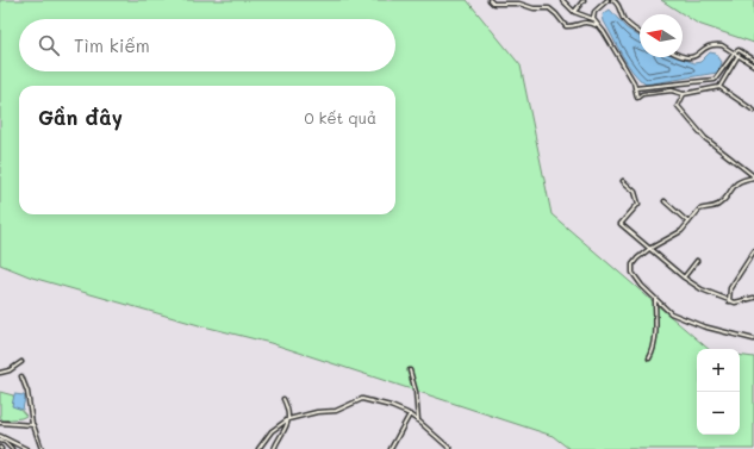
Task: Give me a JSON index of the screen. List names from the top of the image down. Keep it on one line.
{"north":"left","page":{"search":"Tìm kiếm","heading":["Gần đây","0 kết quả"],"map_buttons":["+","−"]}}
